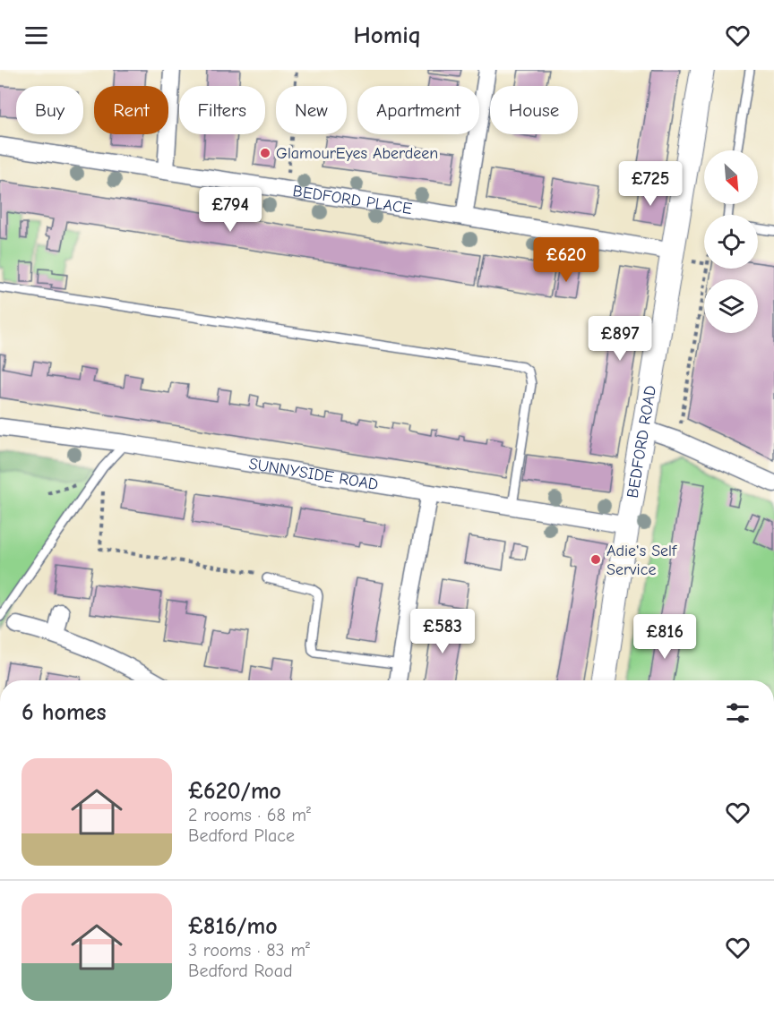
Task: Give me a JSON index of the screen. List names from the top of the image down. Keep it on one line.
{"streets":{"street":["BEDFORD PLACE","BEDFORD ROAD","SUNNYSIDE ROAD"]},"crossings":[["BEDFORD PLACE","BEDFORD ROAD"],["BEDFORD ROAD","SUNNYSIDE ROAD"]],"places":["GlamourEyes Aberdeen","Adie's Self Service"],"north":"bottom right","page":{"header":"Homiq","chip":["Buy","Rent","Filters","New","Apartment","House"],"price":["£725","£794","£620","£897","£583","£816"],"heading":"6 homes","list":[{"name":"£620/mo","note":"2 rooms · 68 m² · Bedford Place"},{"name":"£816/mo","note":"3 rooms · 83 m² · Bedford Road"}]}}
